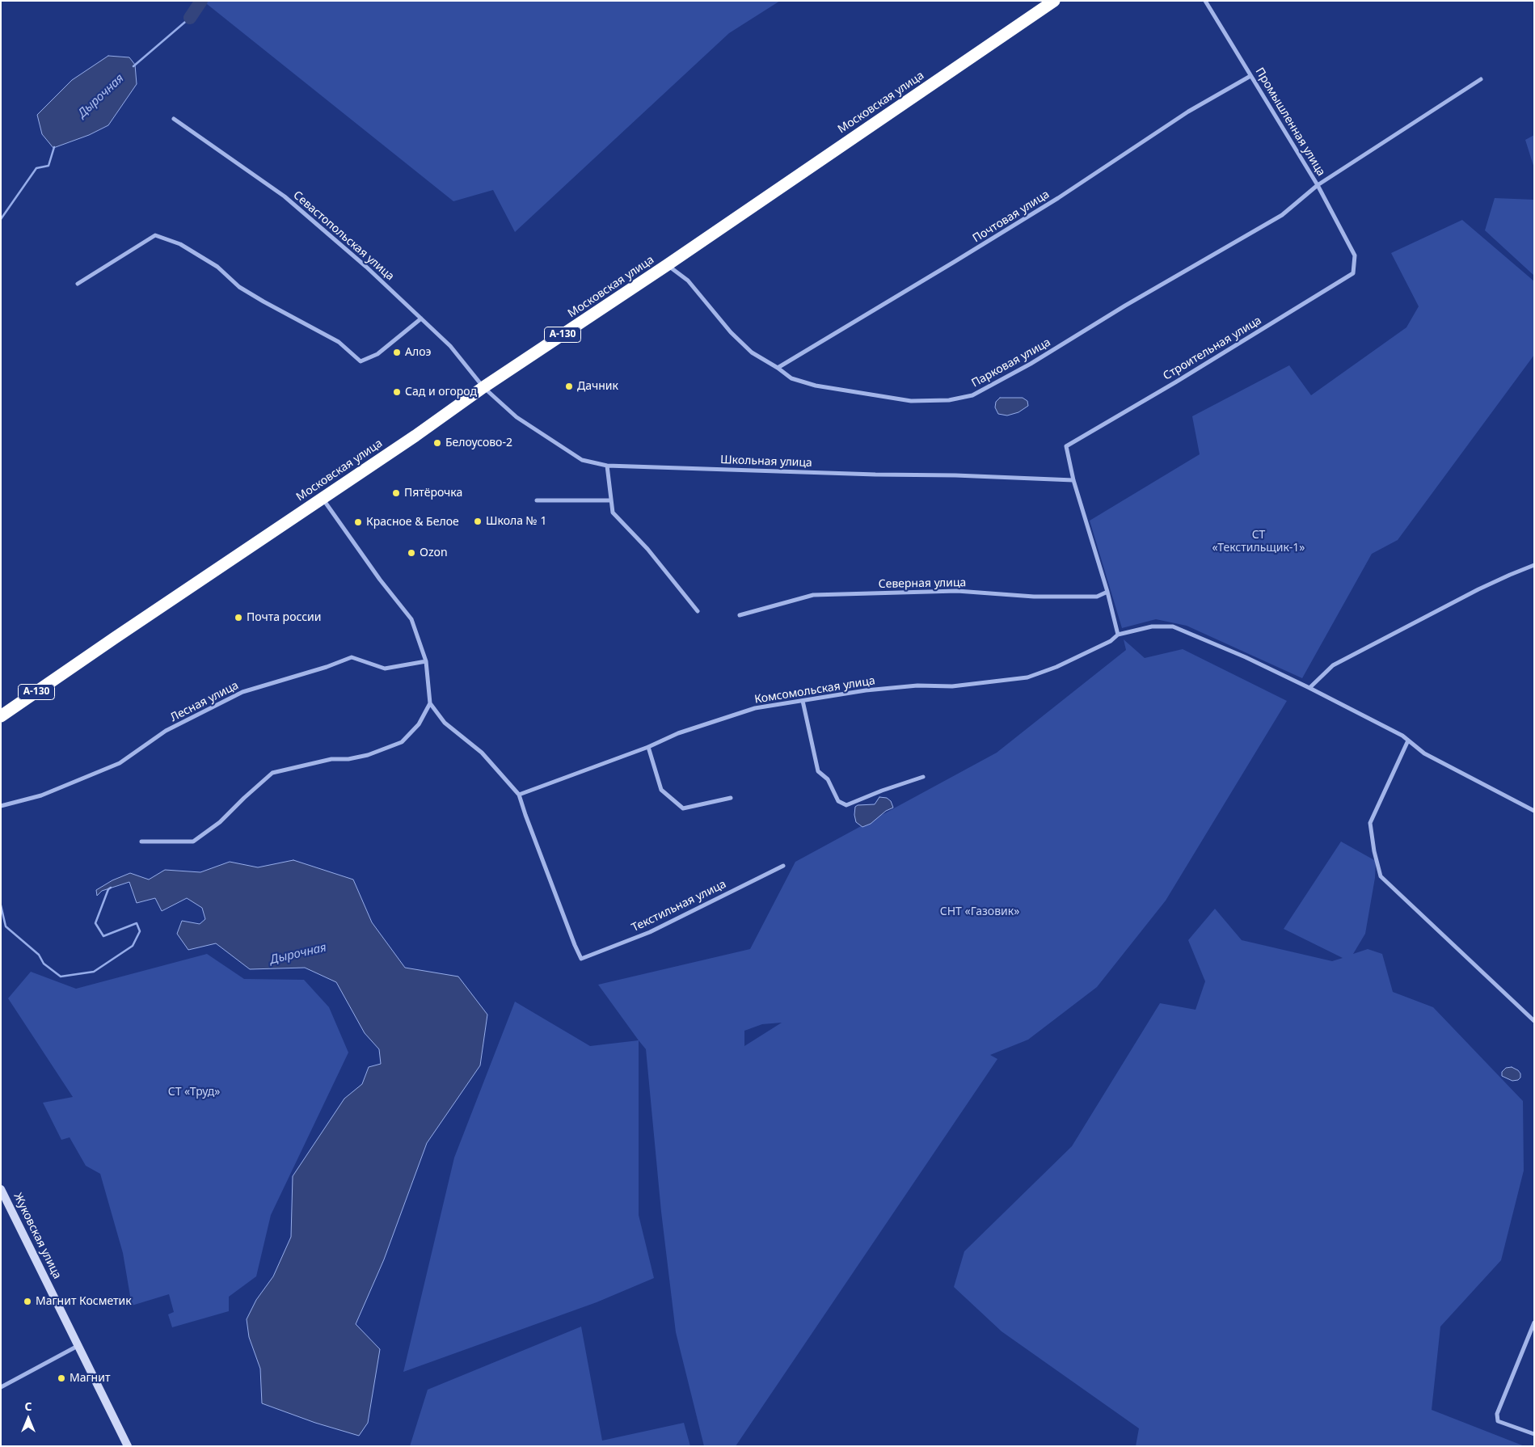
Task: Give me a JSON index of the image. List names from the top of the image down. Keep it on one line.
{"streets":{"highway":["Московская улица","А-130"],"main road":["Жуковская улица"],"street":["Промышленная улица","Почтовая улица","Севастопольская улица","Строительная улица","Парковая улица","Школьная улица","Северная улица","Комсомольская улица","Лесная улица","Текстильная улица"]},"crossings":[["Московская улица","Севастопольская улица"],["Московская улица","Парковая улица"],["Московская улица","Школьная улица"],["Промышленная улица","Почтовая улица"],["Промышленная улица","Строительная улица"],["Промышленная улица","Парковая улица"],["Почтовая улица","Парковая улица"],["Севастопольская улица","Школьная улица"],["Строительная улица","Школьная улица"],["Комсомольская улица","Текстильная улица"]],"water":["Дырочная"],"parks":["СТ «Текстильщик-1»","СНТ «Газовик»","СТ «Труд»"],"places":["Алоэ","Дачник","Сад и огород","Белоусово-2","Пятёрочка","Школа № 1","Красное & Белое","Ozon","Почта россии","Магнит Косметик","Магнит"],"north":"top"}
